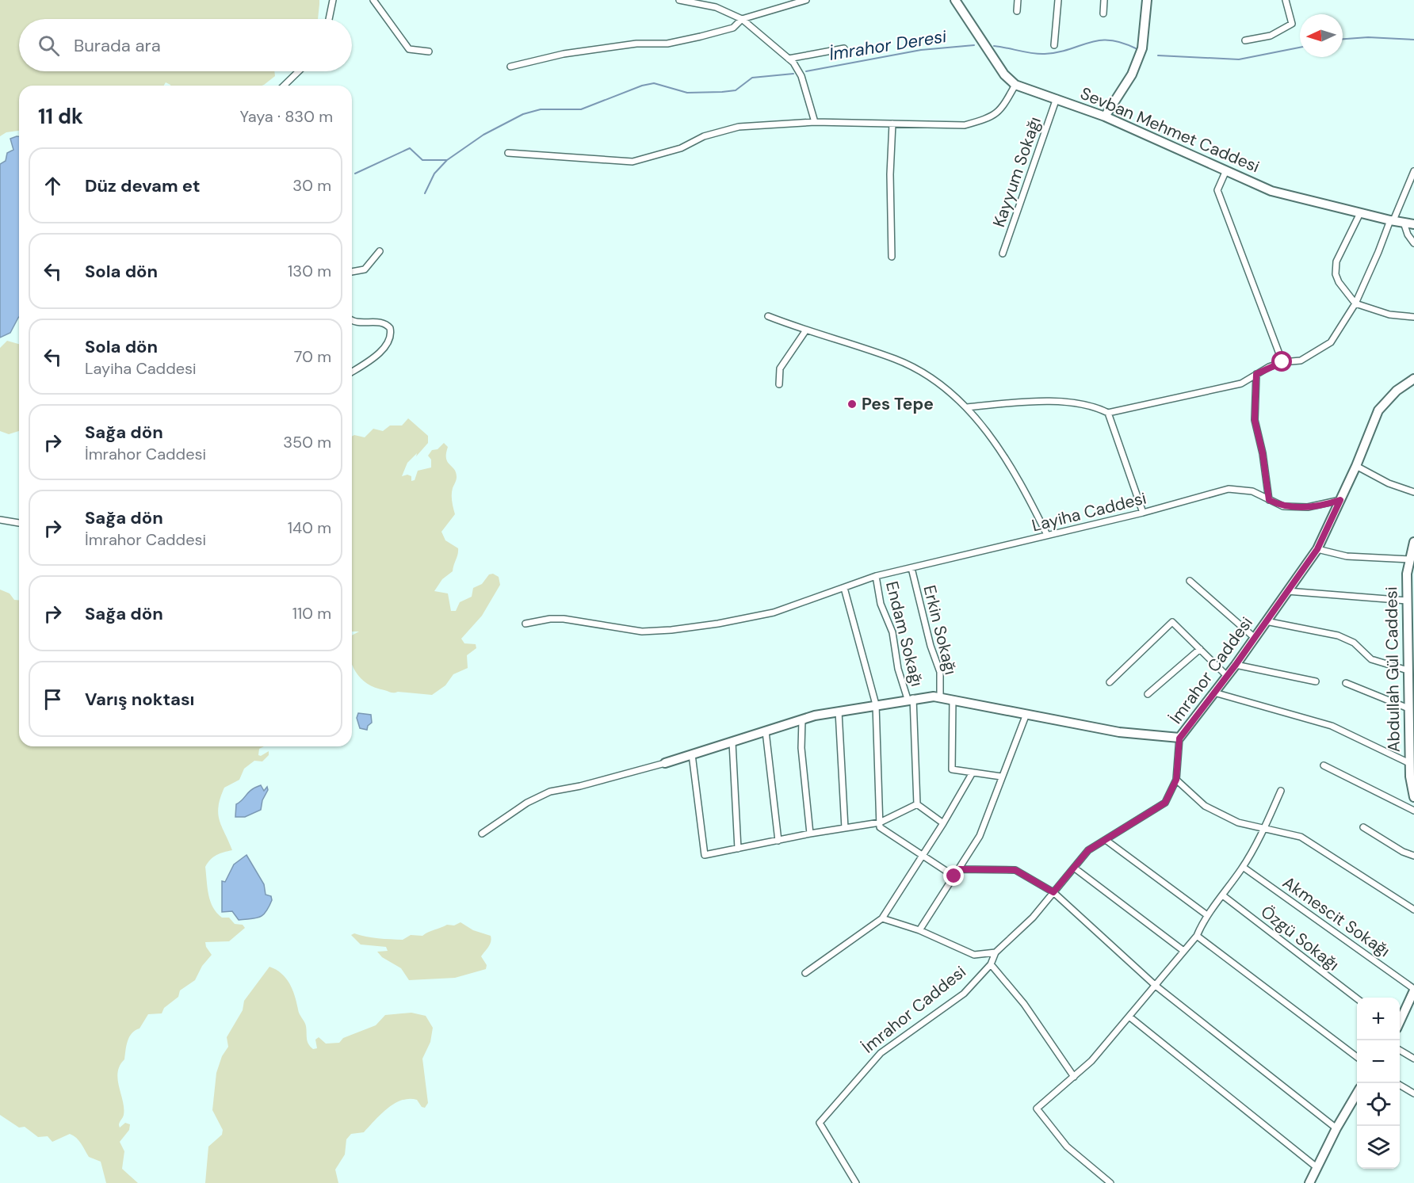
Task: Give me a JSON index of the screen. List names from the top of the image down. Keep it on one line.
{"streets":{"street":["Sevban Mehmet Caddesi","Kayyum Sokağı","Layiha Caddesi","Erkin Sokağı","Endam Sokağı","Abdullah Gül Caddesi","İmrahor Caddesi","Akmescit Sokağı","Özgü Sokağı"]},"crossings":[["Sevban Mehmet Caddesi","Kayyum Sokağı"],["Layiha Caddesi","Erkin Sokağı"],["Layiha Caddesi","Endam Sokağı"],["Layiha Caddesi","İmrahor Caddesi"]],"water":["İmrahor Deresi"],"places":["Pes Tepe"],"north":"left","page":{"search":"Burada ara","heading":["11 dk","Yaya · 830 m"],"list":[["Düz devam et","30 m"],["Sola dön","130 m"],["Sola dön","Layiha Caddesi","70 m"],["Sağa dön","İmrahor Caddesi","350 m"],["Sağa dön","İmrahor Caddesi","140 m"],["Sağa dön","110 m"],"Varış noktası"],"map_buttons":["+","−"]}}
